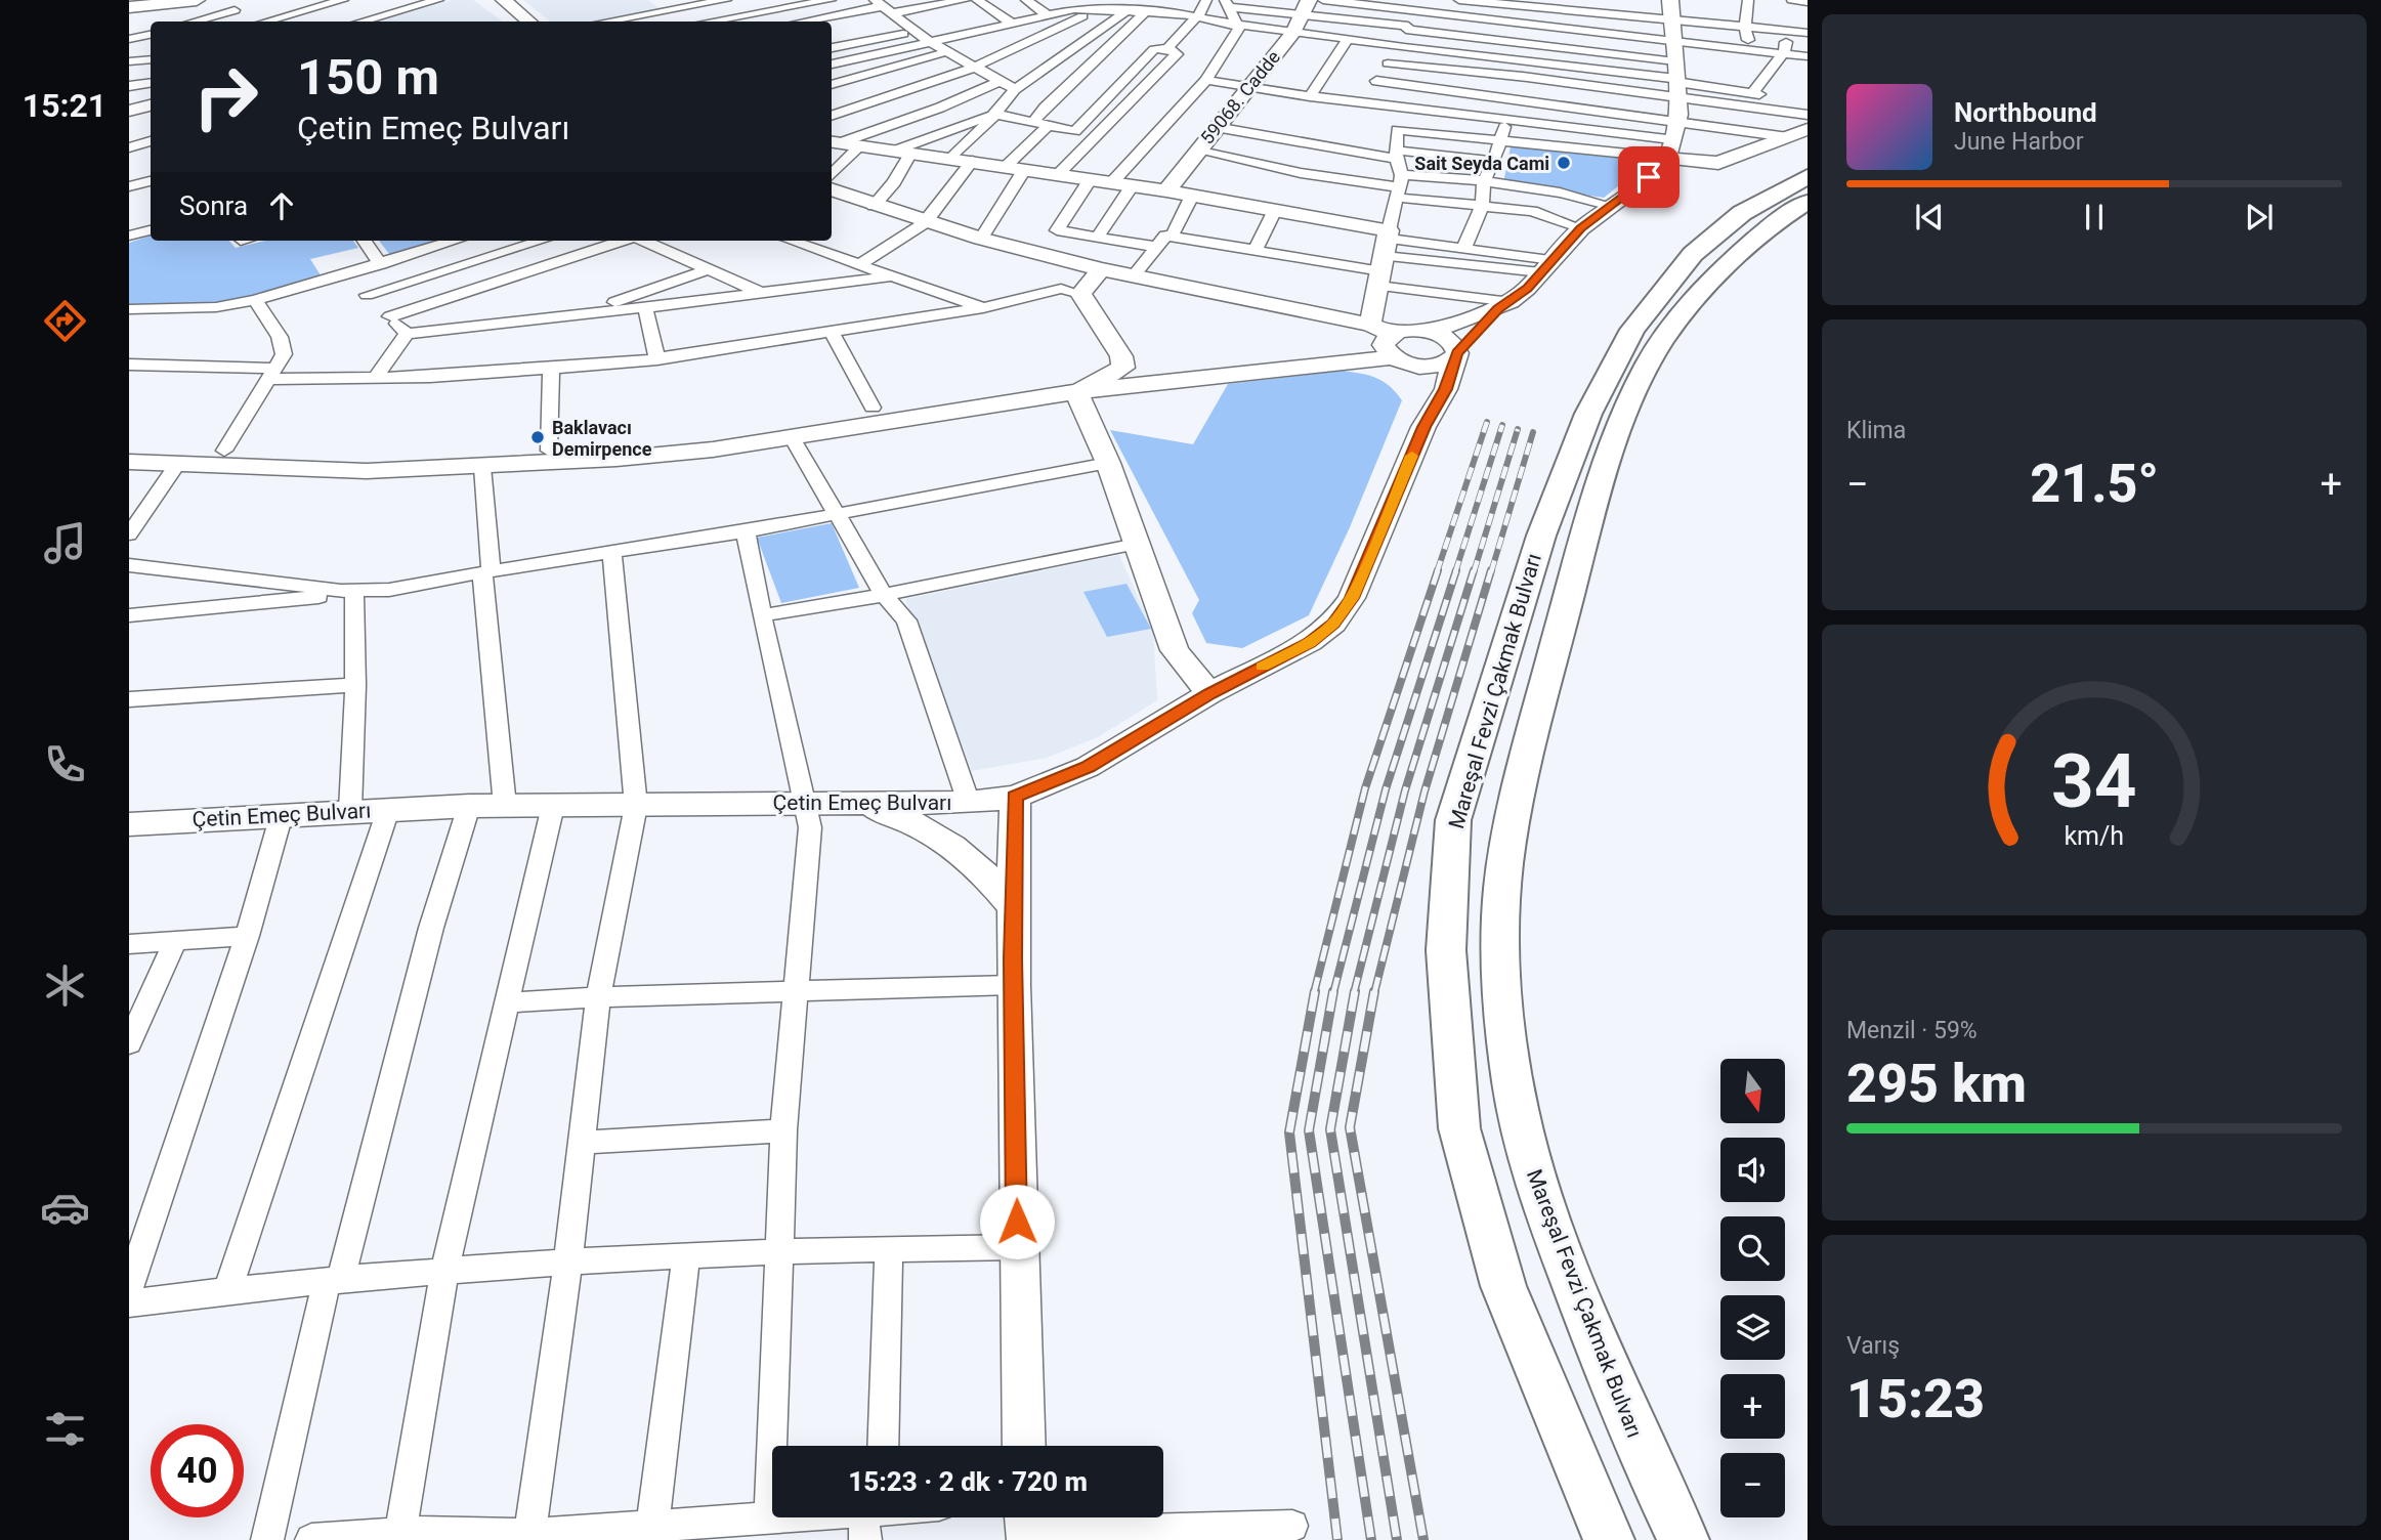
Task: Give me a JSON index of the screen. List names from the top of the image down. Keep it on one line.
{"streets":{"main road":["Mareşal Fevzi Çakmak Bulvarı"],"street":["59068. Cadde","Çetin Emeç Bulvarı"]},"places":["Sait Seyda Cami","Baklavacı Demirpence"],"north":"bottom","page":{"tabs":"15:21","turn":["150 m","Çetin Emeç Bulvarı"],"song":["Northbound","June Harbor"],"then":"Sonra","tile":["Klima",["Menzil · 59%","295 km"],["Varış","15:23"]],"heat":["−","21.5°","+"],"map_buttons":["+","−"],"limit":"40","trip":"15:23 · 2 dk · 720 m","gauge":["34","km/h"]}}
